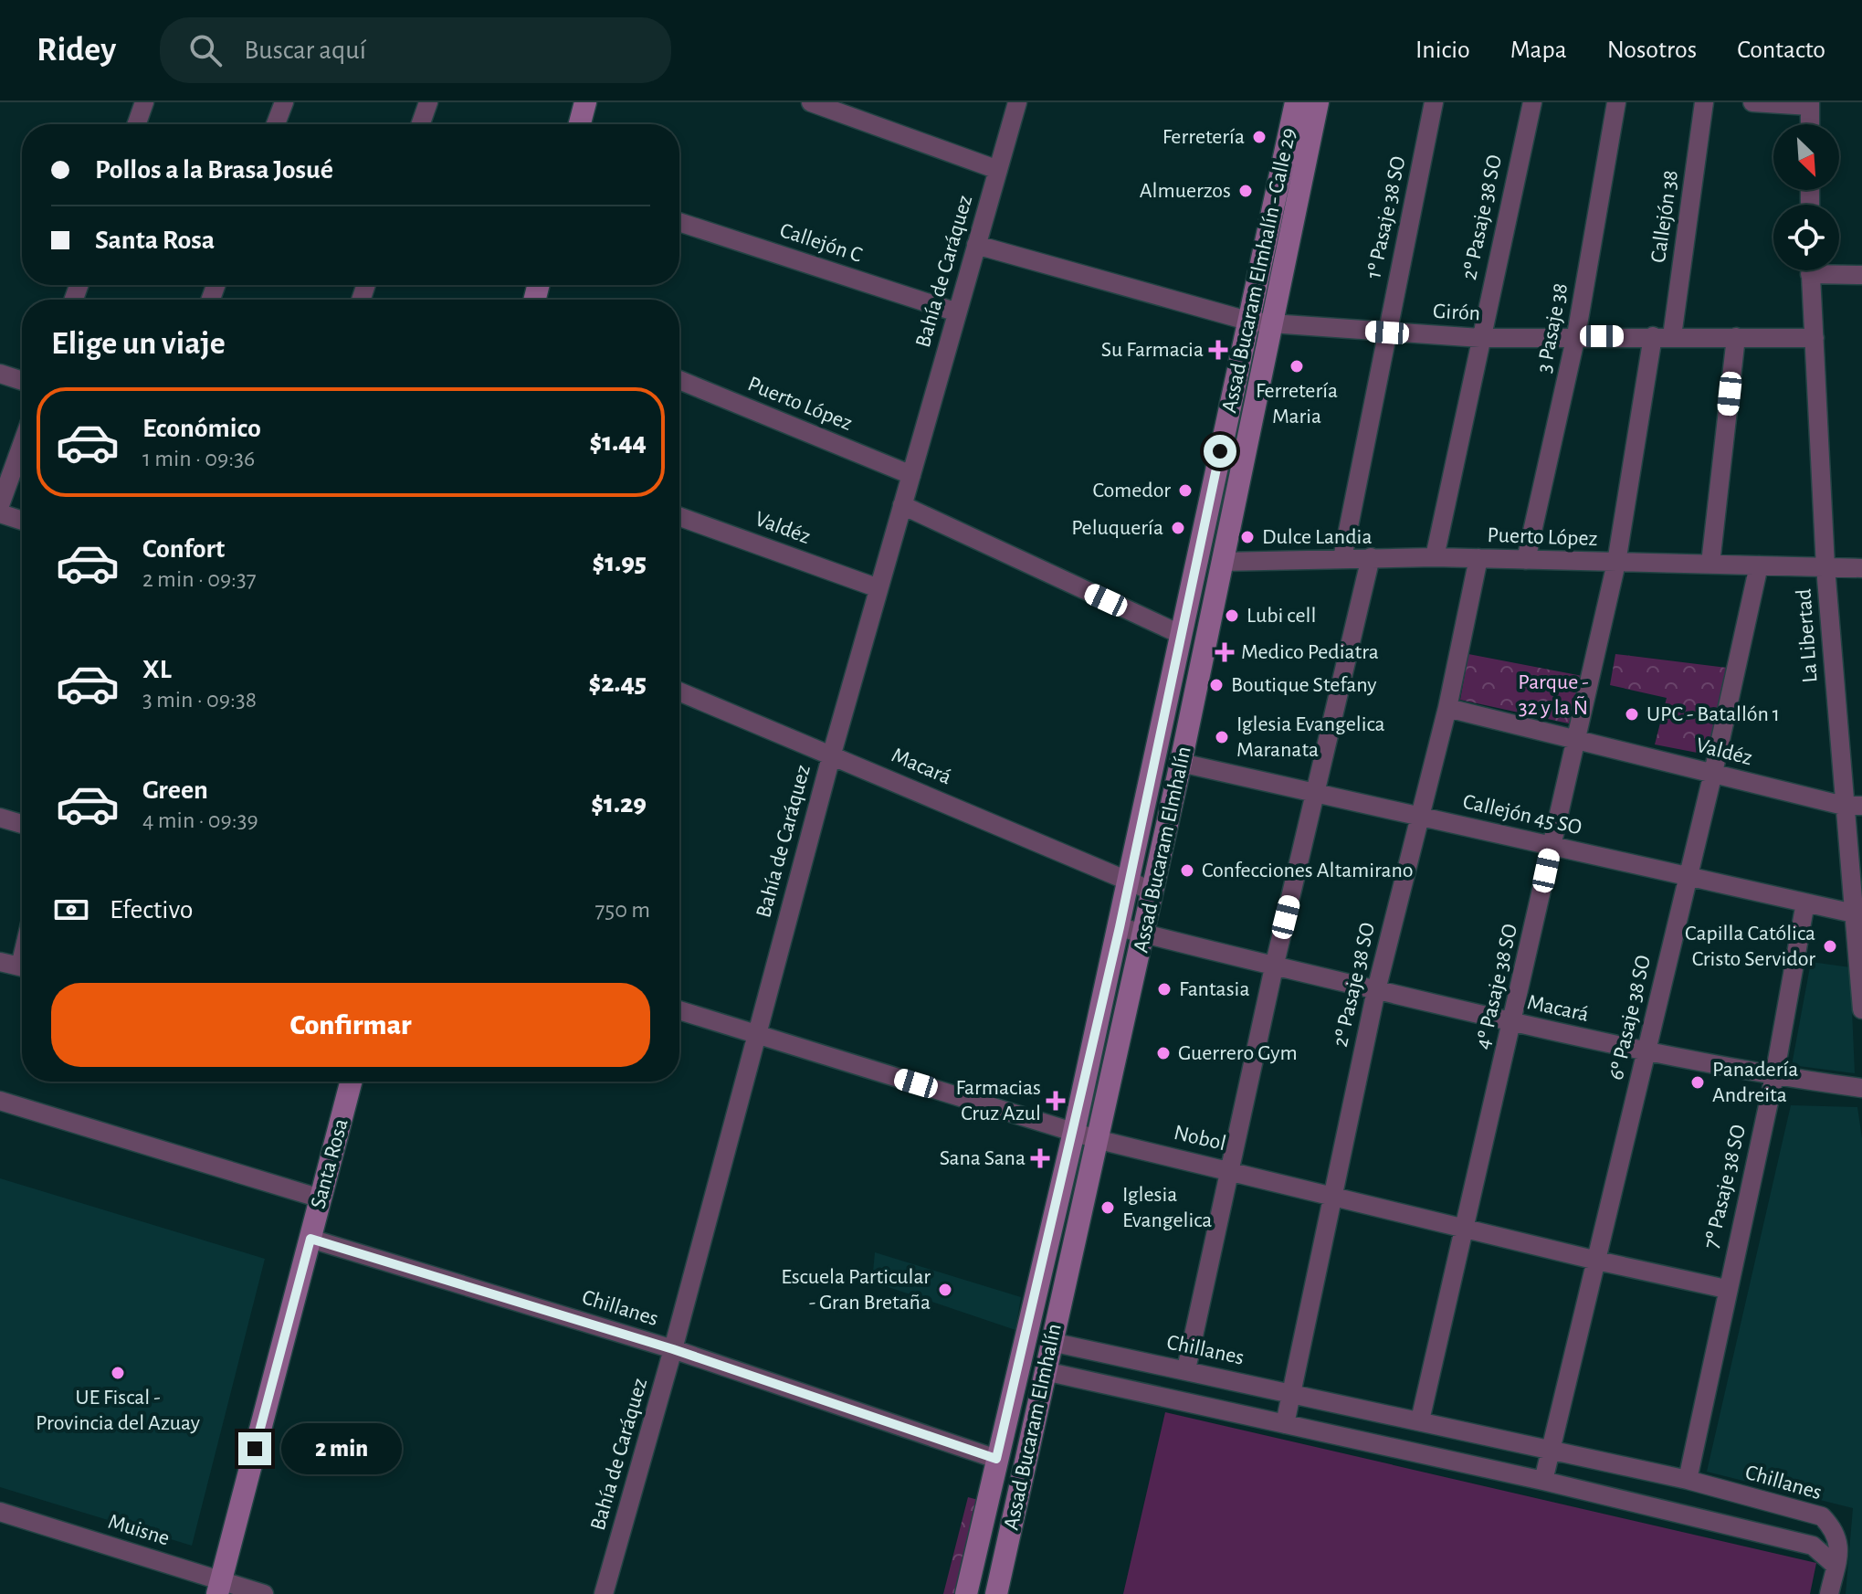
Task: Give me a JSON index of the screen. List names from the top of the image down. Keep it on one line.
{"streets":{"main road":["Assad Bucaram Elmhalín - Calle 29","Assad Bucaram Elmhalín","Santa Rosa"],"street":["Callejón 38","1º Pasaje 38 SO","2º Pasaje 38 SO","Callejón C","Bahía de Caráquez","Girón","3 Pasaje 38","Puerto López","Valdéz","La Libertad","Macará","Callejón 45 SO","4º Pasaje 38 SO","6º Pasaje 38 SO","Nobol","7º Pasaje 38 SO","Chillanes","Muisne"]},"crossings":[["Callejón 38","Girón"],["Callejón 38","Puerto López"],["Callejón 38","4º Pasaje 38 SO"],["1º Pasaje 38 SO","Girón"],["1º Pasaje 38 SO","Puerto López"],["2º Pasaje 38 SO","Girón"],["2º Pasaje 38 SO","Puerto López"],["2º Pasaje 38 SO","Valdéz"],["2º Pasaje 38 SO","Macará"],["2º Pasaje 38 SO","Callejón 45 SO"],["2º Pasaje 38 SO","Nobol"],["2º Pasaje 38 SO","Chillanes"],["Callejón C","Bahía de Caráquez"],["Assad Bucaram Elmhalín - Calle 29","Girón"],["Assad Bucaram Elmhalín - Calle 29","Macará"],["Assad Bucaram Elmhalín - Calle 29","Nobol"],["Assad Bucaram Elmhalín - Calle 29","Chillanes"],["Bahía de Caráquez","Girón"],["Bahía de Caráquez","Puerto López"],["Bahía de Caráquez","Valdéz"],["Bahía de Caráquez","Macará"],["Bahía de Caráquez","Nobol"],["Bahía de Caráquez","Chillanes"],["Girón","3 Pasaje 38"],["Girón","La Libertad"],["Girón","Assad Bucaram Elmhalín"],["3 Pasaje 38","Puerto López"],["Puerto López","La Libertad"],["Puerto López","Assad Bucaram Elmhalín"],["Puerto López","4º Pasaje 38 SO"],["Puerto López","6º Pasaje 38 SO"],["Valdéz","La Libertad"],["Valdéz","4º Pasaje 38 SO"],["Valdéz","6º Pasaje 38 SO"],["La Libertad","Callejón 45 SO"],["Macará","Assad Bucaram Elmhalín"],["Macará","4º Pasaje 38 SO"],["Macará","6º Pasaje 38 SO"],["Macará","7º Pasaje 38 SO"],["Callejón 45 SO","Assad Bucaram Elmhalín"],["Callejón 45 SO","4º Pasaje 38 SO"],["Callejón 45 SO","6º Pasaje 38 SO"],["Callejón 45 SO","7º Pasaje 38 SO"],["Assad Bucaram Elmhalín","Nobol"],["Assad Bucaram Elmhalín","Chillanes"],["4º Pasaje 38 SO","Nobol"],["4º Pasaje 38 SO","Chillanes"],["6º Pasaje 38 SO","Nobol"],["6º Pasaje 38 SO","Chillanes"],["Nobol","7º Pasaje 38 SO"],["Santa Rosa","Chillanes"],["Santa Rosa","Muisne"],["7º Pasaje 38 SO","Chillanes"]],"parks":["Parque - 32 y la Ñ"],"places":{"other":["Ferretería","Almuerzos","Ferretería Maria","Comedor","Peluquería","Dulce Landia","Lubi cell","Boutique Stefany","UPC - Batallón 1","Iglesia Evangelica Maranata","Confecciones Altamirano","Capilla Católica Cristo Servidor","Fantasia","Guerrero Gym","Panadería Andreita","Iglesia Evangelica","Escuela Particular - Gran Bretaña","UE Fiscal - Provincia del Azuay"],"health":["Su Farmacia","Medico Pediatra","Farmacias Cruz Azul","Sana Sana"]},"north":"bottom right","page":{"header":"Ridey","search":"Buscar aquí","nav":["Inicio","Mapa","Nosotros","Contacto"],"banner":["Pollos a la Brasa Josué","Santa Rosa"],"heading":"Elige un viaje","list":[{"name":"Económico","note":"1 min · 09:36","value":"$1.44"},{"name":"Confort","note":"2 min · 09:37","value":"$1.95"},{"name":"XL","note":"3 min · 09:38","value":"$2.45"},{"name":"Green","note":"4 min · 09:39","value":"$1.29"}],"pay":["Efectivo","750 m"],"buttons":"Confirmar","bubble":"2 min"}}
